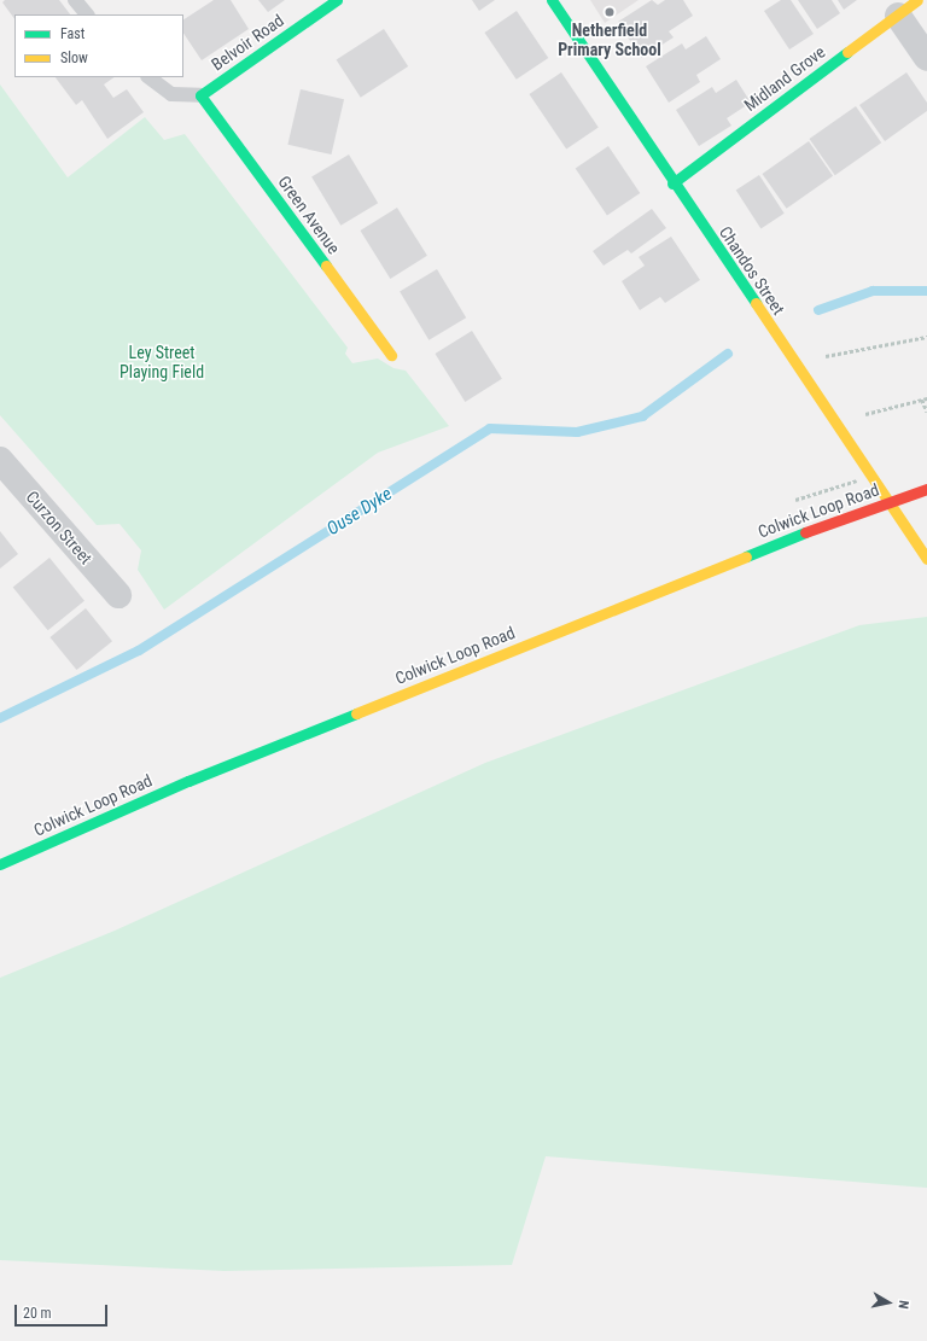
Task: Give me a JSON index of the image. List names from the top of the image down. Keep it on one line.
{"streets":{"street":["Belvoir Road","Midland Grove","Green Avenue","Chandos Street","Colwick Loop Road","Curzon Street"]},"crossings":[["Belvoir Road","Green Avenue"],["Midland Grove","Chandos Street"]],"water":["Ouse Dyke"],"parks":["Ley Street Playing Field"],"places":["Netherfield Primary School"],"legend":["Fast","Slow"],"scale_bar":"20 m","north":"right"}
